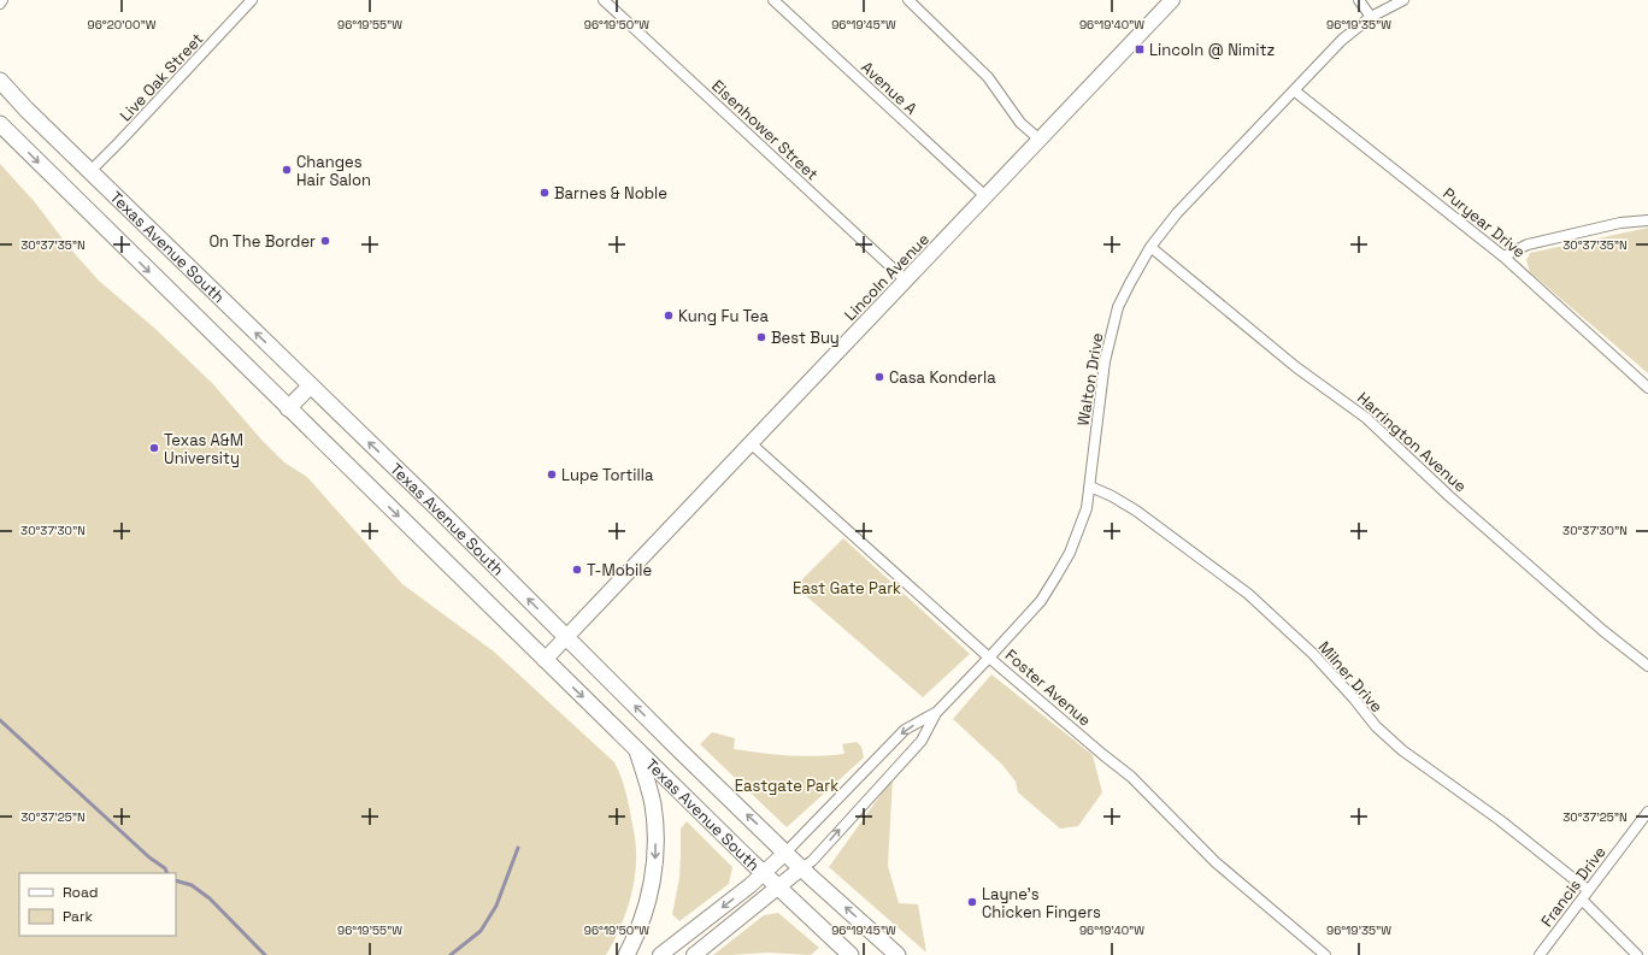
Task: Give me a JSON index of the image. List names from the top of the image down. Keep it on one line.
{"streets":{"main road":["Texas Avenue South"],"street":["Live Oak Street","Avenue A","Eisenhower Street","Puryear Drive","Lincoln Avenue","Walton Drive","Harrington Avenue","Milner Drive","Foster Avenue","Francis Drive"]},"crossings":[["Live Oak Street","Texas Avenue South"],["Avenue A","Lincoln Avenue"],["Eisenhower Street","Lincoln Avenue"],["Puryear Drive","Walton Drive"],["Texas Avenue South","Lincoln Avenue"],["Texas Avenue South","Walton Drive"],["Lincoln Avenue","Foster Avenue"],["Walton Drive","Harrington Avenue"],["Walton Drive","Milner Drive"],["Walton Drive","Foster Avenue"],["Milner Drive","Francis Drive"]],"parks":["East Gate Park","Eastgate Park"],"places":{"transit":["Lincoln @ Nimitz"],"other":["Changes Hair Salon","Barnes & Noble","On The Border","Kung Fu Tea","Best Buy","Casa Konderla","Texas A&M University","Lupe Tortilla","T-Mobile","Layne's Chicken Fingers"]},"legend":["Road","Park"],"coordinates":["96°20'00\"W","96°19'55\"W","96°19'50\"W","96°19'45\"W","96°19'40\"W","96°19'35\"W","30°37'35\"N","30°37'30\"N","30°37'25\"N"]}
